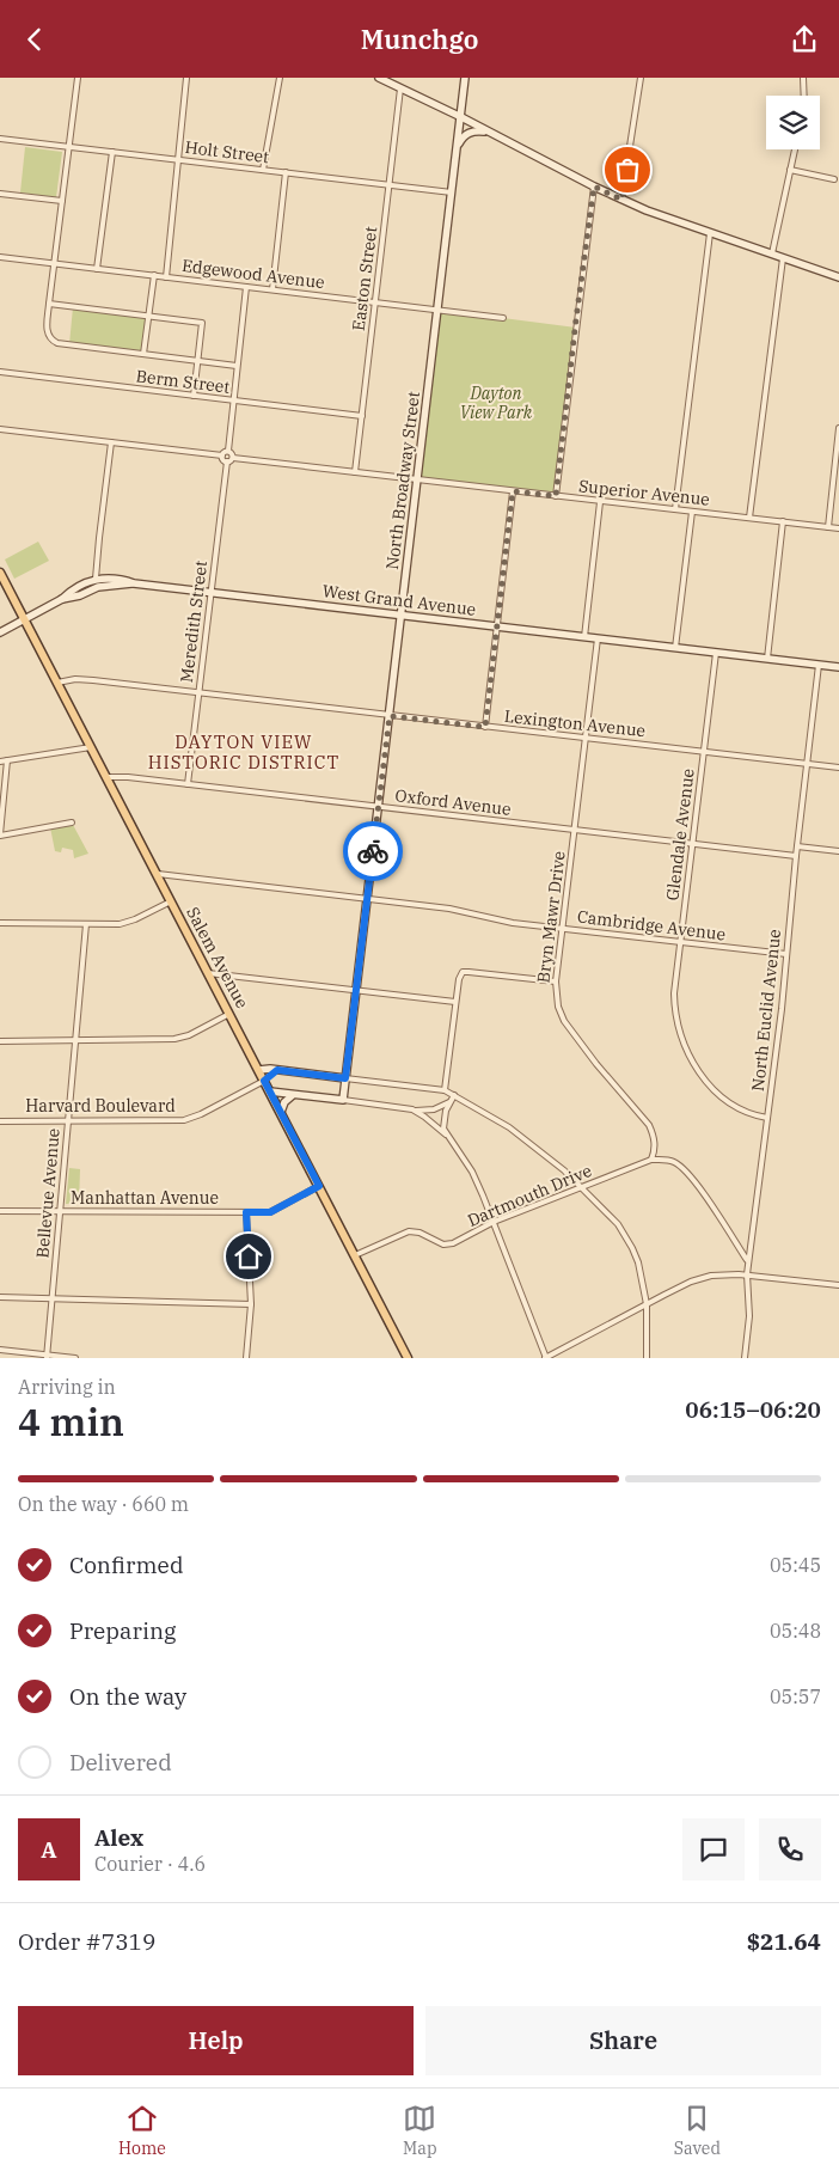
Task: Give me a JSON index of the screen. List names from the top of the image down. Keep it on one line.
{"streets":{"main road":["Salem Avenue"],"street":["Holt Street","Edgewood Avenue","Easton Street","Berm Street","North Broadway Street","Superior Avenue","West Grand Avenue","Meredith Street","Lexington Avenue","Oxford Avenue","Glendale Avenue","Bryn Mawr Drive","Cambridge Avenue","North Euclid Avenue","Harvard Boulevard","Bellevue Avenue","Dartmouth Drive","Manhattan Avenue"]},"crossings":[["Holt Street","Easton Street"],["Holt Street","North Broadway Street"],["Edgewood Avenue","Easton Street"],["Edgewood Avenue","North Broadway Street"],["Easton Street","Berm Street"],["Easton Street","Superior Avenue"],["North Broadway Street","Superior Avenue"],["North Broadway Street","West Grand Avenue"],["North Broadway Street","Lexington Avenue"],["North Broadway Street","Oxford Avenue"],["North Broadway Street","Cambridge Avenue"],["Superior Avenue","Meredith Street"],["West Grand Avenue","Meredith Street"],["West Grand Avenue","Glendale Avenue"],["West Grand Avenue","Bryn Mawr Drive"],["West Grand Avenue","Salem Avenue"],["West Grand Avenue","North Euclid Avenue"],["Meredith Street","Lexington Avenue"],["Meredith Street","Oxford Avenue"],["Lexington Avenue","Glendale Avenue"],["Lexington Avenue","Bryn Mawr Drive"],["Lexington Avenue","Salem Avenue"],["Lexington Avenue","North Euclid Avenue"],["Oxford Avenue","Glendale Avenue"],["Oxford Avenue","Bryn Mawr Drive"],["Oxford Avenue","Salem Avenue"],["Oxford Avenue","North Euclid Avenue"],["Glendale Avenue","Cambridge Avenue"],["Glendale Avenue","North Euclid Avenue"],["Bryn Mawr Drive","Cambridge Avenue"],["Bryn Mawr Drive","Dartmouth Drive"],["Cambridge Avenue","Salem Avenue"],["Cambridge Avenue","North Euclid Avenue"],["Salem Avenue","Harvard Boulevard"],["Salem Avenue","Dartmouth Drive"],["Salem Avenue","Manhattan Avenue"],["Harvard Boulevard","Bellevue Avenue"],["Bellevue Avenue","Manhattan Avenue"]],"districts":["DAYTON VIEW HISTORIC DISTRICT"],"parks":["Dayton View Park"],"page":{"header":"Munchgo","heading":["4 min","Arriving in","06:15–06:20"],"panel":["Alex","Courier · 4.6","Order #7319","$21.64"],"bar":"On the way · 660 m","list":[["Confirmed","05:45"],["Preparing","05:48"],["On the way","05:57"],"Delivered"],"round":"A","buttons":["Help","Share"],"tabs":["Home","Map","Saved"]}}
